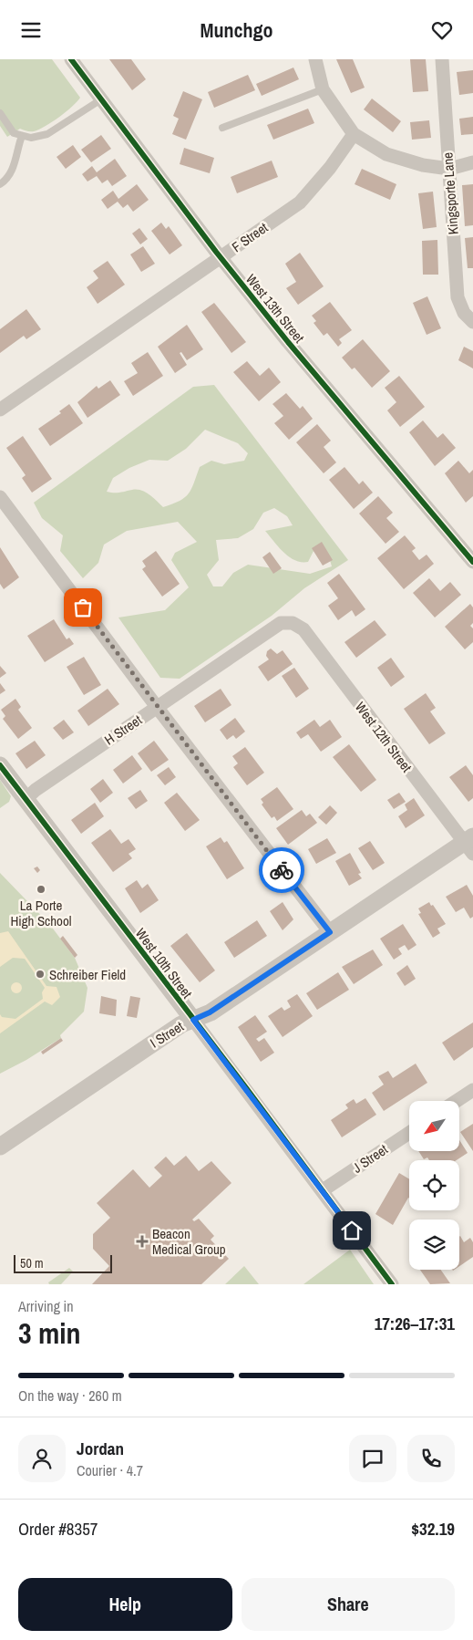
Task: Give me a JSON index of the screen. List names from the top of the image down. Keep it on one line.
{"streets":{"street":["Kingsporte Lane","F Street","West 13th Street","H Street","West 12th Street","West 10th Street","I Street","J Street"]},"crossings":[["F Street","West 13th Street"],["H Street","West 12th Street"],["H Street","West 10th Street"],["West 12th Street","I Street"],["West 10th Street","I Street"],["West 10th Street","J Street"]],"places":{"other":["La Porte High School","Schreiber Field"],"health":["Beacon Medical Group"]},"scale_bar":"50 m","north":"bottom left","page":{"header":"Munchgo","scale":"50 m","heading":["3 min","Arriving in","17:26–17:31"],"panel":["Jordan","Courier · 4.7","Order #8357","$32.19"],"bar":"On the way · 260 m","buttons":["Help","Share"]}}
